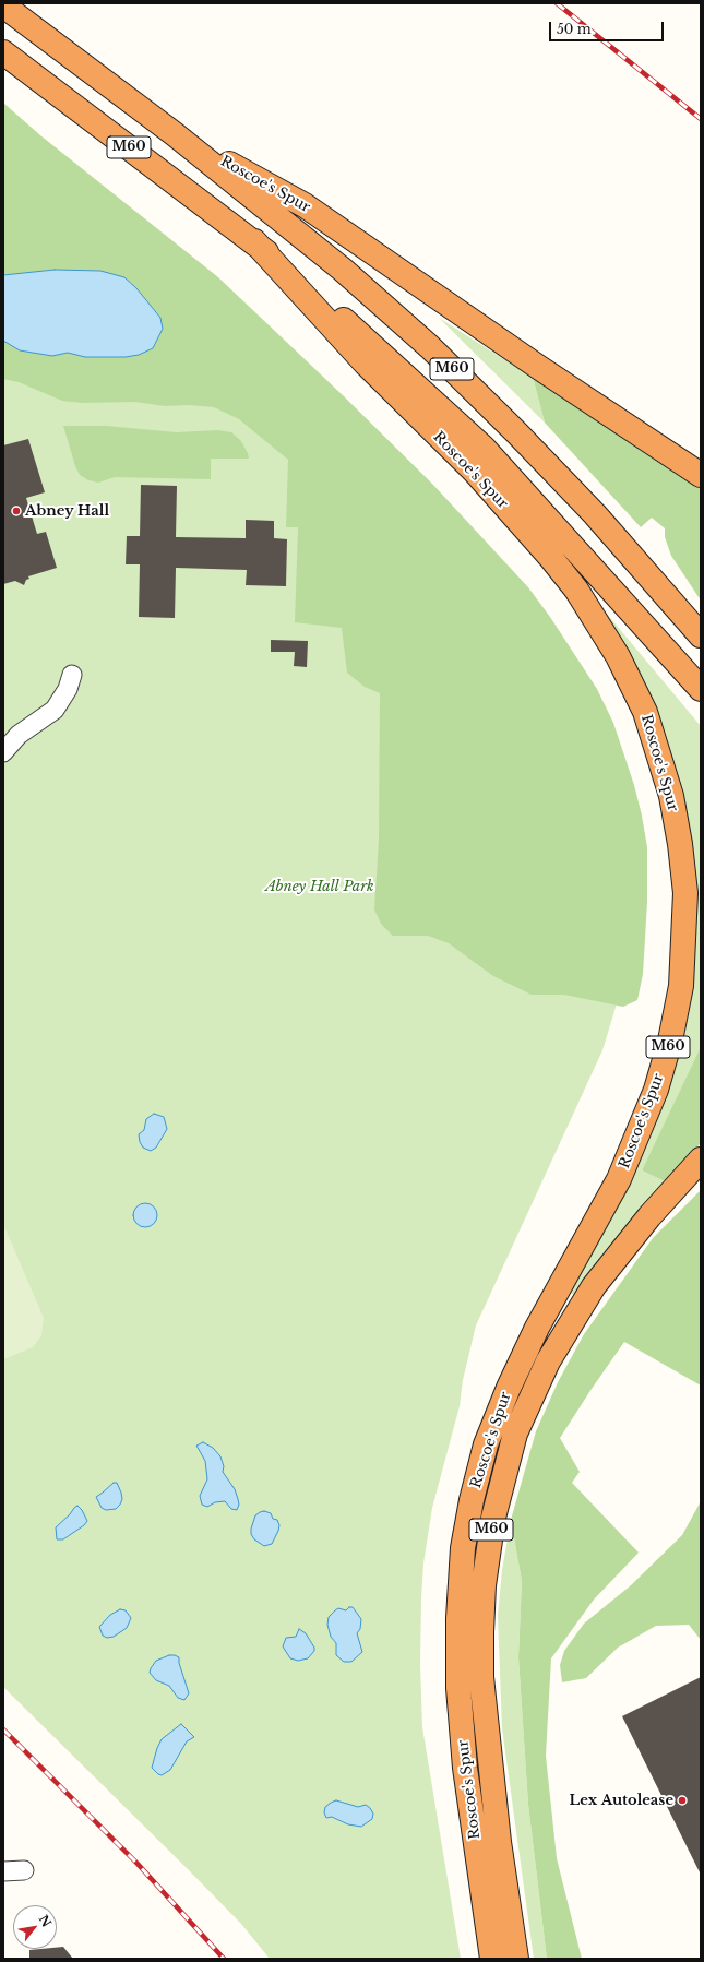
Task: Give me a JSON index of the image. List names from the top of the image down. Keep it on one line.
{"streets":{"highway":["M60","Roscoe's Spur"]},"crossings":[["M60","Roscoe's Spur"]],"parks":["Abney Hall Park"],"places":["Abney Hall","Lex Autolease"],"scale_bar":"50 m","north":"top right"}
